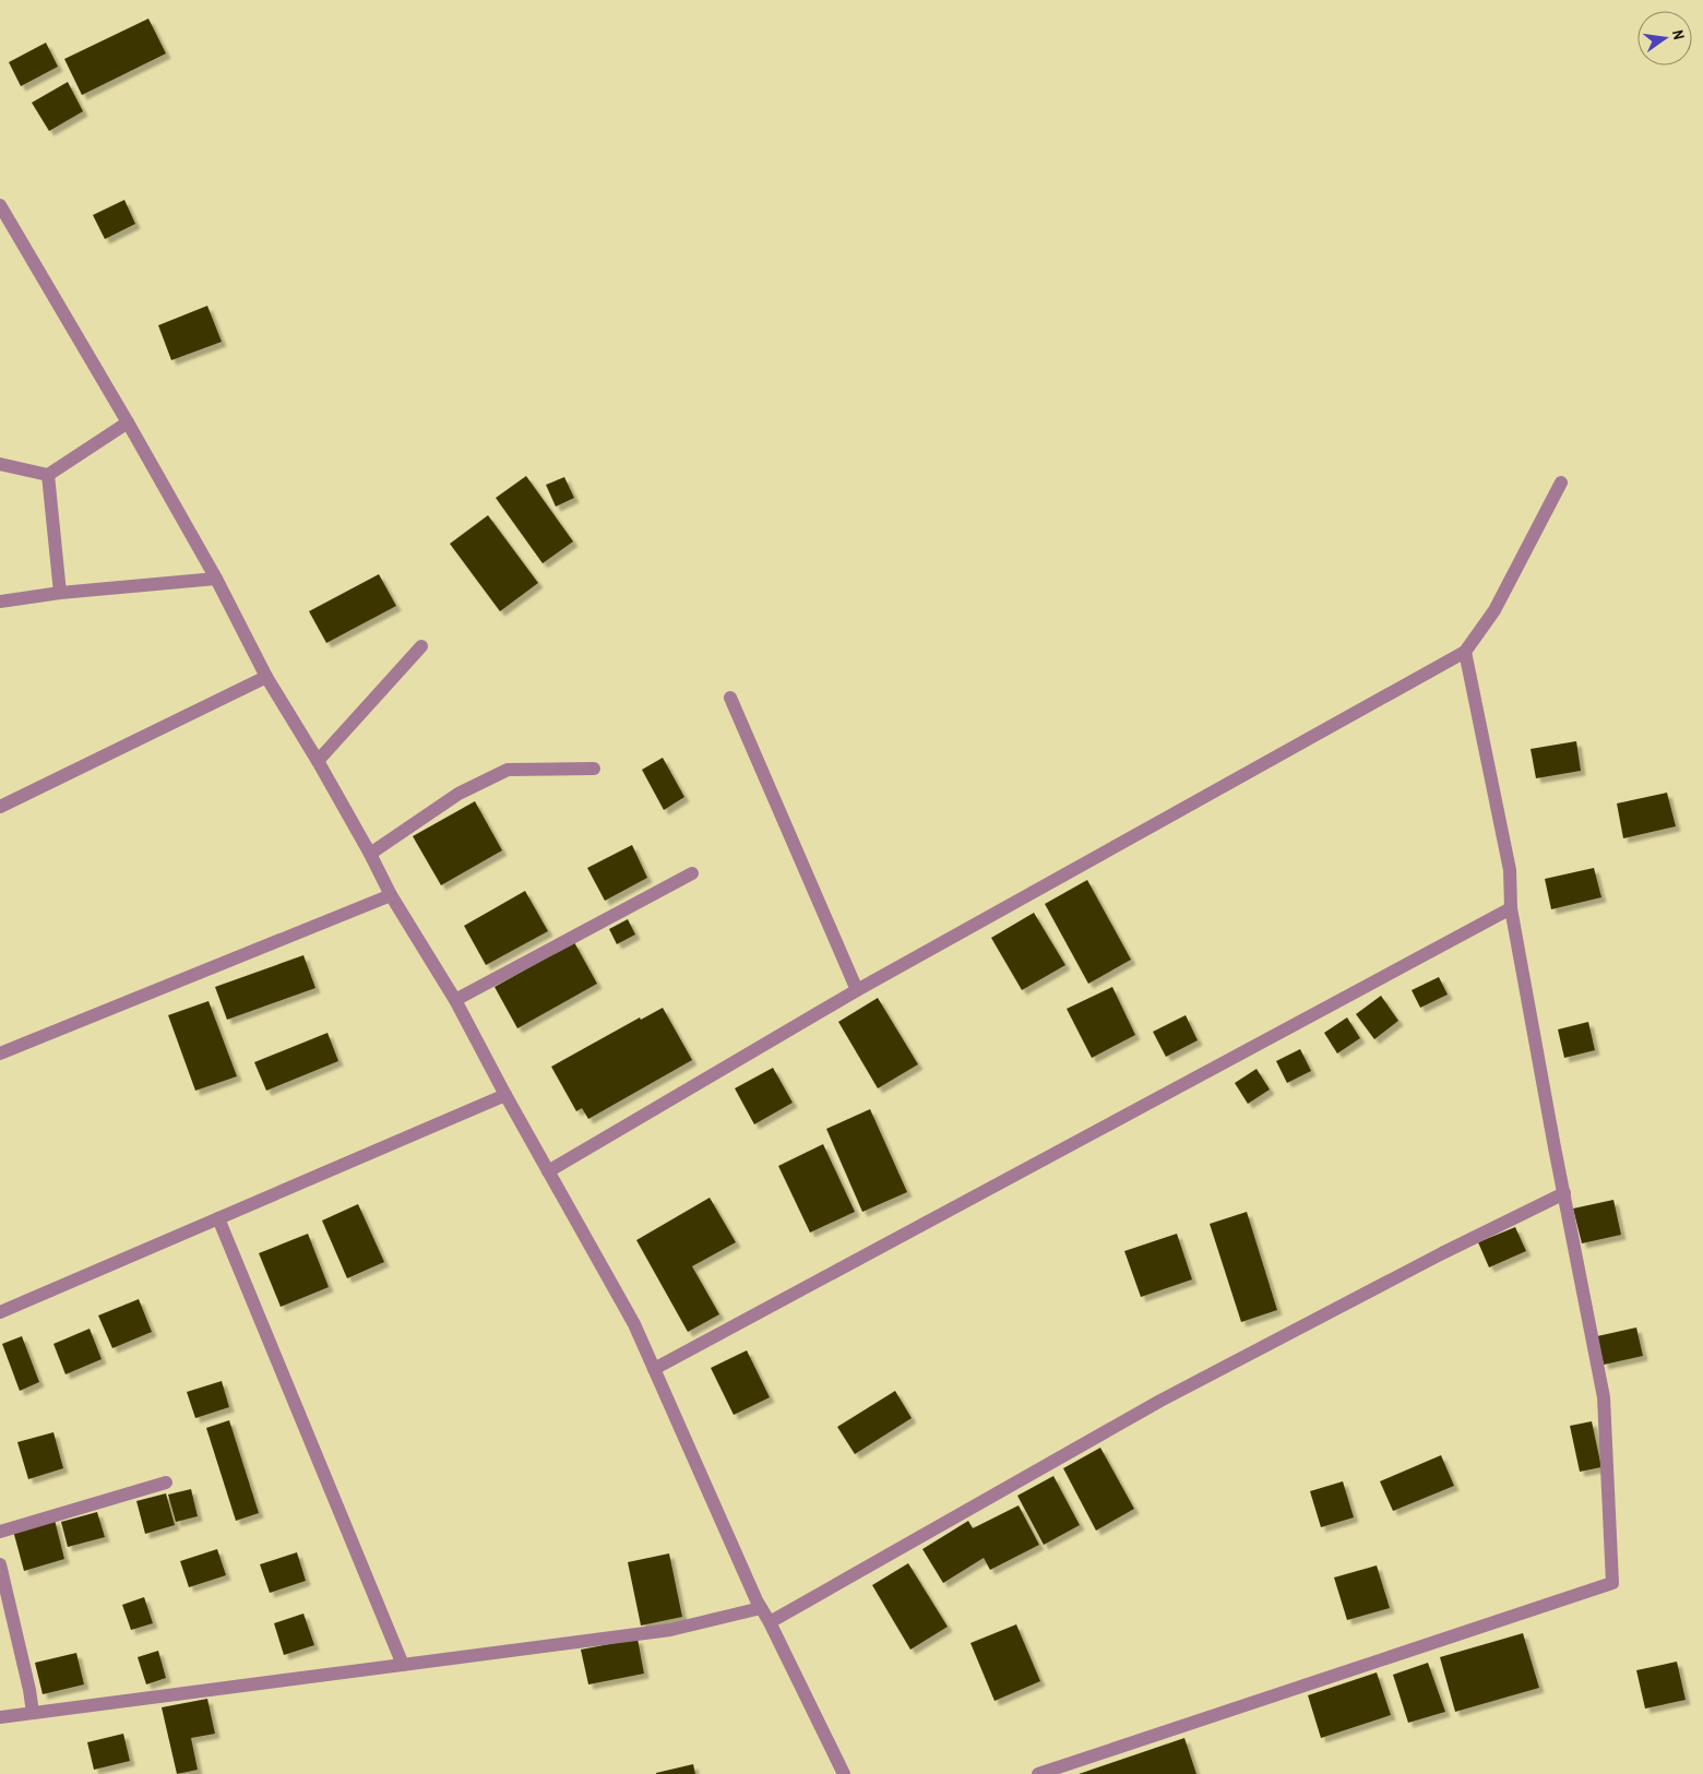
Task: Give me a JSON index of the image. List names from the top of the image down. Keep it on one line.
{"north":"right"}
